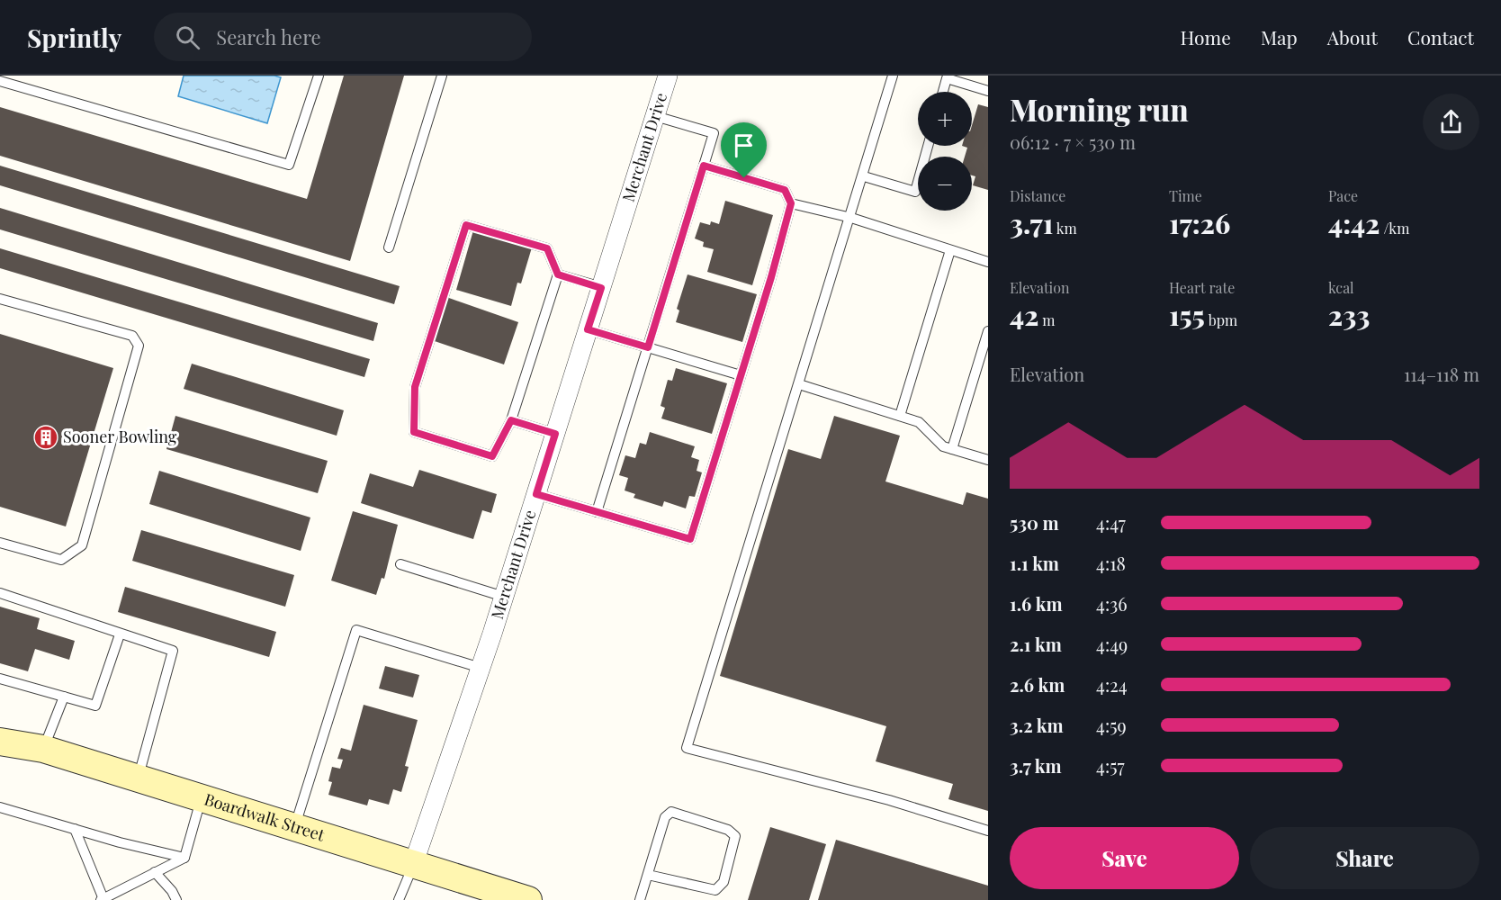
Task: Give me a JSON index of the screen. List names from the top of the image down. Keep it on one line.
{"streets":{"street":["Merchant Drive","Boardwalk Street"]},"crossings":[["Merchant Drive","Boardwalk Street"]],"places":{"building":["Sooner Bowling"]},"page":{"header":"Sprintly","search":"Search here","nav":["Home","Map","About","Contact"],"heading":["Morning run","06:12 · 7 × 530 m"],"map_buttons":["+","−"],"stats":[["Distance","3.71 km"],["Time","17:26"],["Pace","4:42 /km"],["Elevation","42 m"],["Heart rate","155 bpm"],["kcal","233"]],"chart":["Elevation","114–118 m"],"list":[{"name":"530 m","note":"4:47"},{"name":"1.1 km","note":"4:18"},{"name":"1.6 km","note":"4:36"},{"name":"2.1 km","note":"4:49"},{"name":"2.6 km","note":"4:24"},{"name":"3.2 km","note":"4:59"},{"name":"3.7 km","note":"4:57"}],"buttons":["Save","Share"]}}
